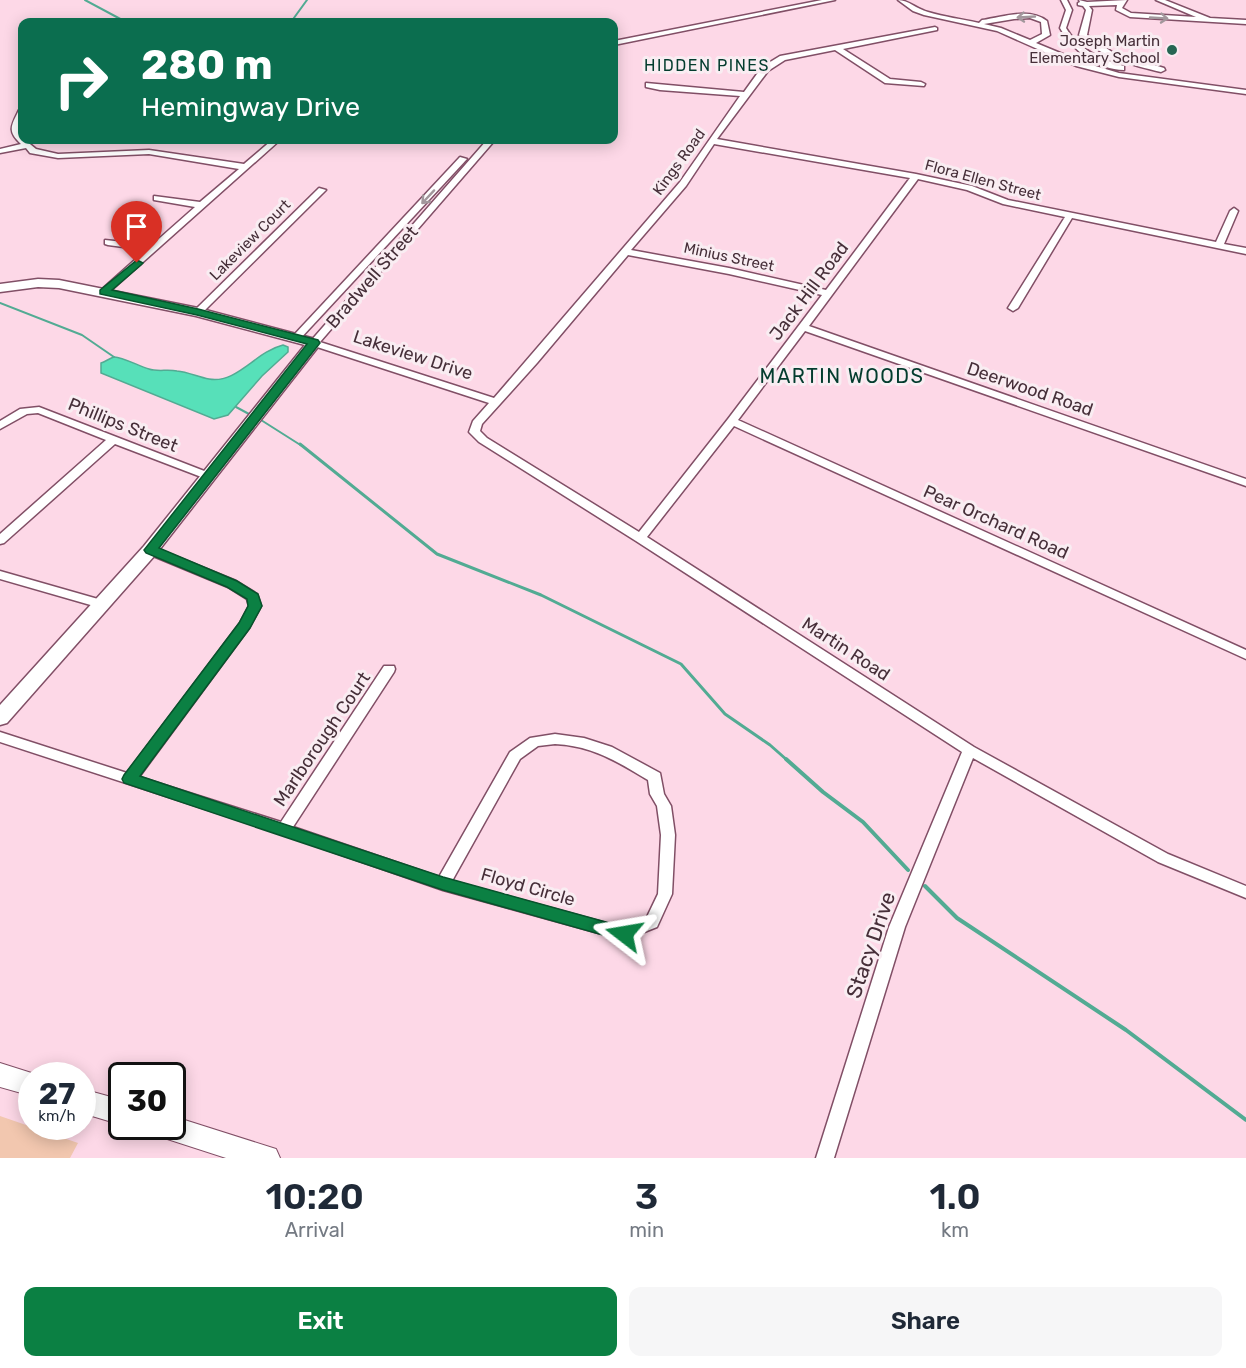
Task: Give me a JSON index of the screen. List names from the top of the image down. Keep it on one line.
{"streets":{"street":["Kings Road","Flora Ellen Street","Lakeview Court","Minius Street","Bradwell Street","Jack Hill Road","Lakeview Drive","Deerwood Road","Phillips Street","Pear Orchard Road","Martin Road","Marlborough Court","Floyd Circle","Stacy Drive"]},"crossings":[["Kings Road","Flora Ellen Street"],["Kings Road","Minius Street"],["Kings Road","Lakeview Drive"],["Kings Road","Martin Road"],["Flora Ellen Street","Jack Hill Road"],["Lakeview Court","Lakeview Drive"],["Minius Street","Jack Hill Road"],["Bradwell Street","Lakeview Drive"],["Bradwell Street","Phillips Street"],["Jack Hill Road","Deerwood Road"],["Jack Hill Road","Pear Orchard Road"],["Jack Hill Road","Martin Road"],["Lakeview Drive","Martin Road"],["Martin Road","Stacy Drive"],["Marlborough Court","Floyd Circle"]],"districts":["HIDDEN PINES","MARTIN WOODS"],"places":["Joseph Martin Elementary School"],"page":{"turn":["280 m","Hemingway Drive"],"speed":"27 km/h","limit":"30","eta":["10:20","Arrival","3","min","1.0","km"],"buttons":["Exit","Share"]}}
